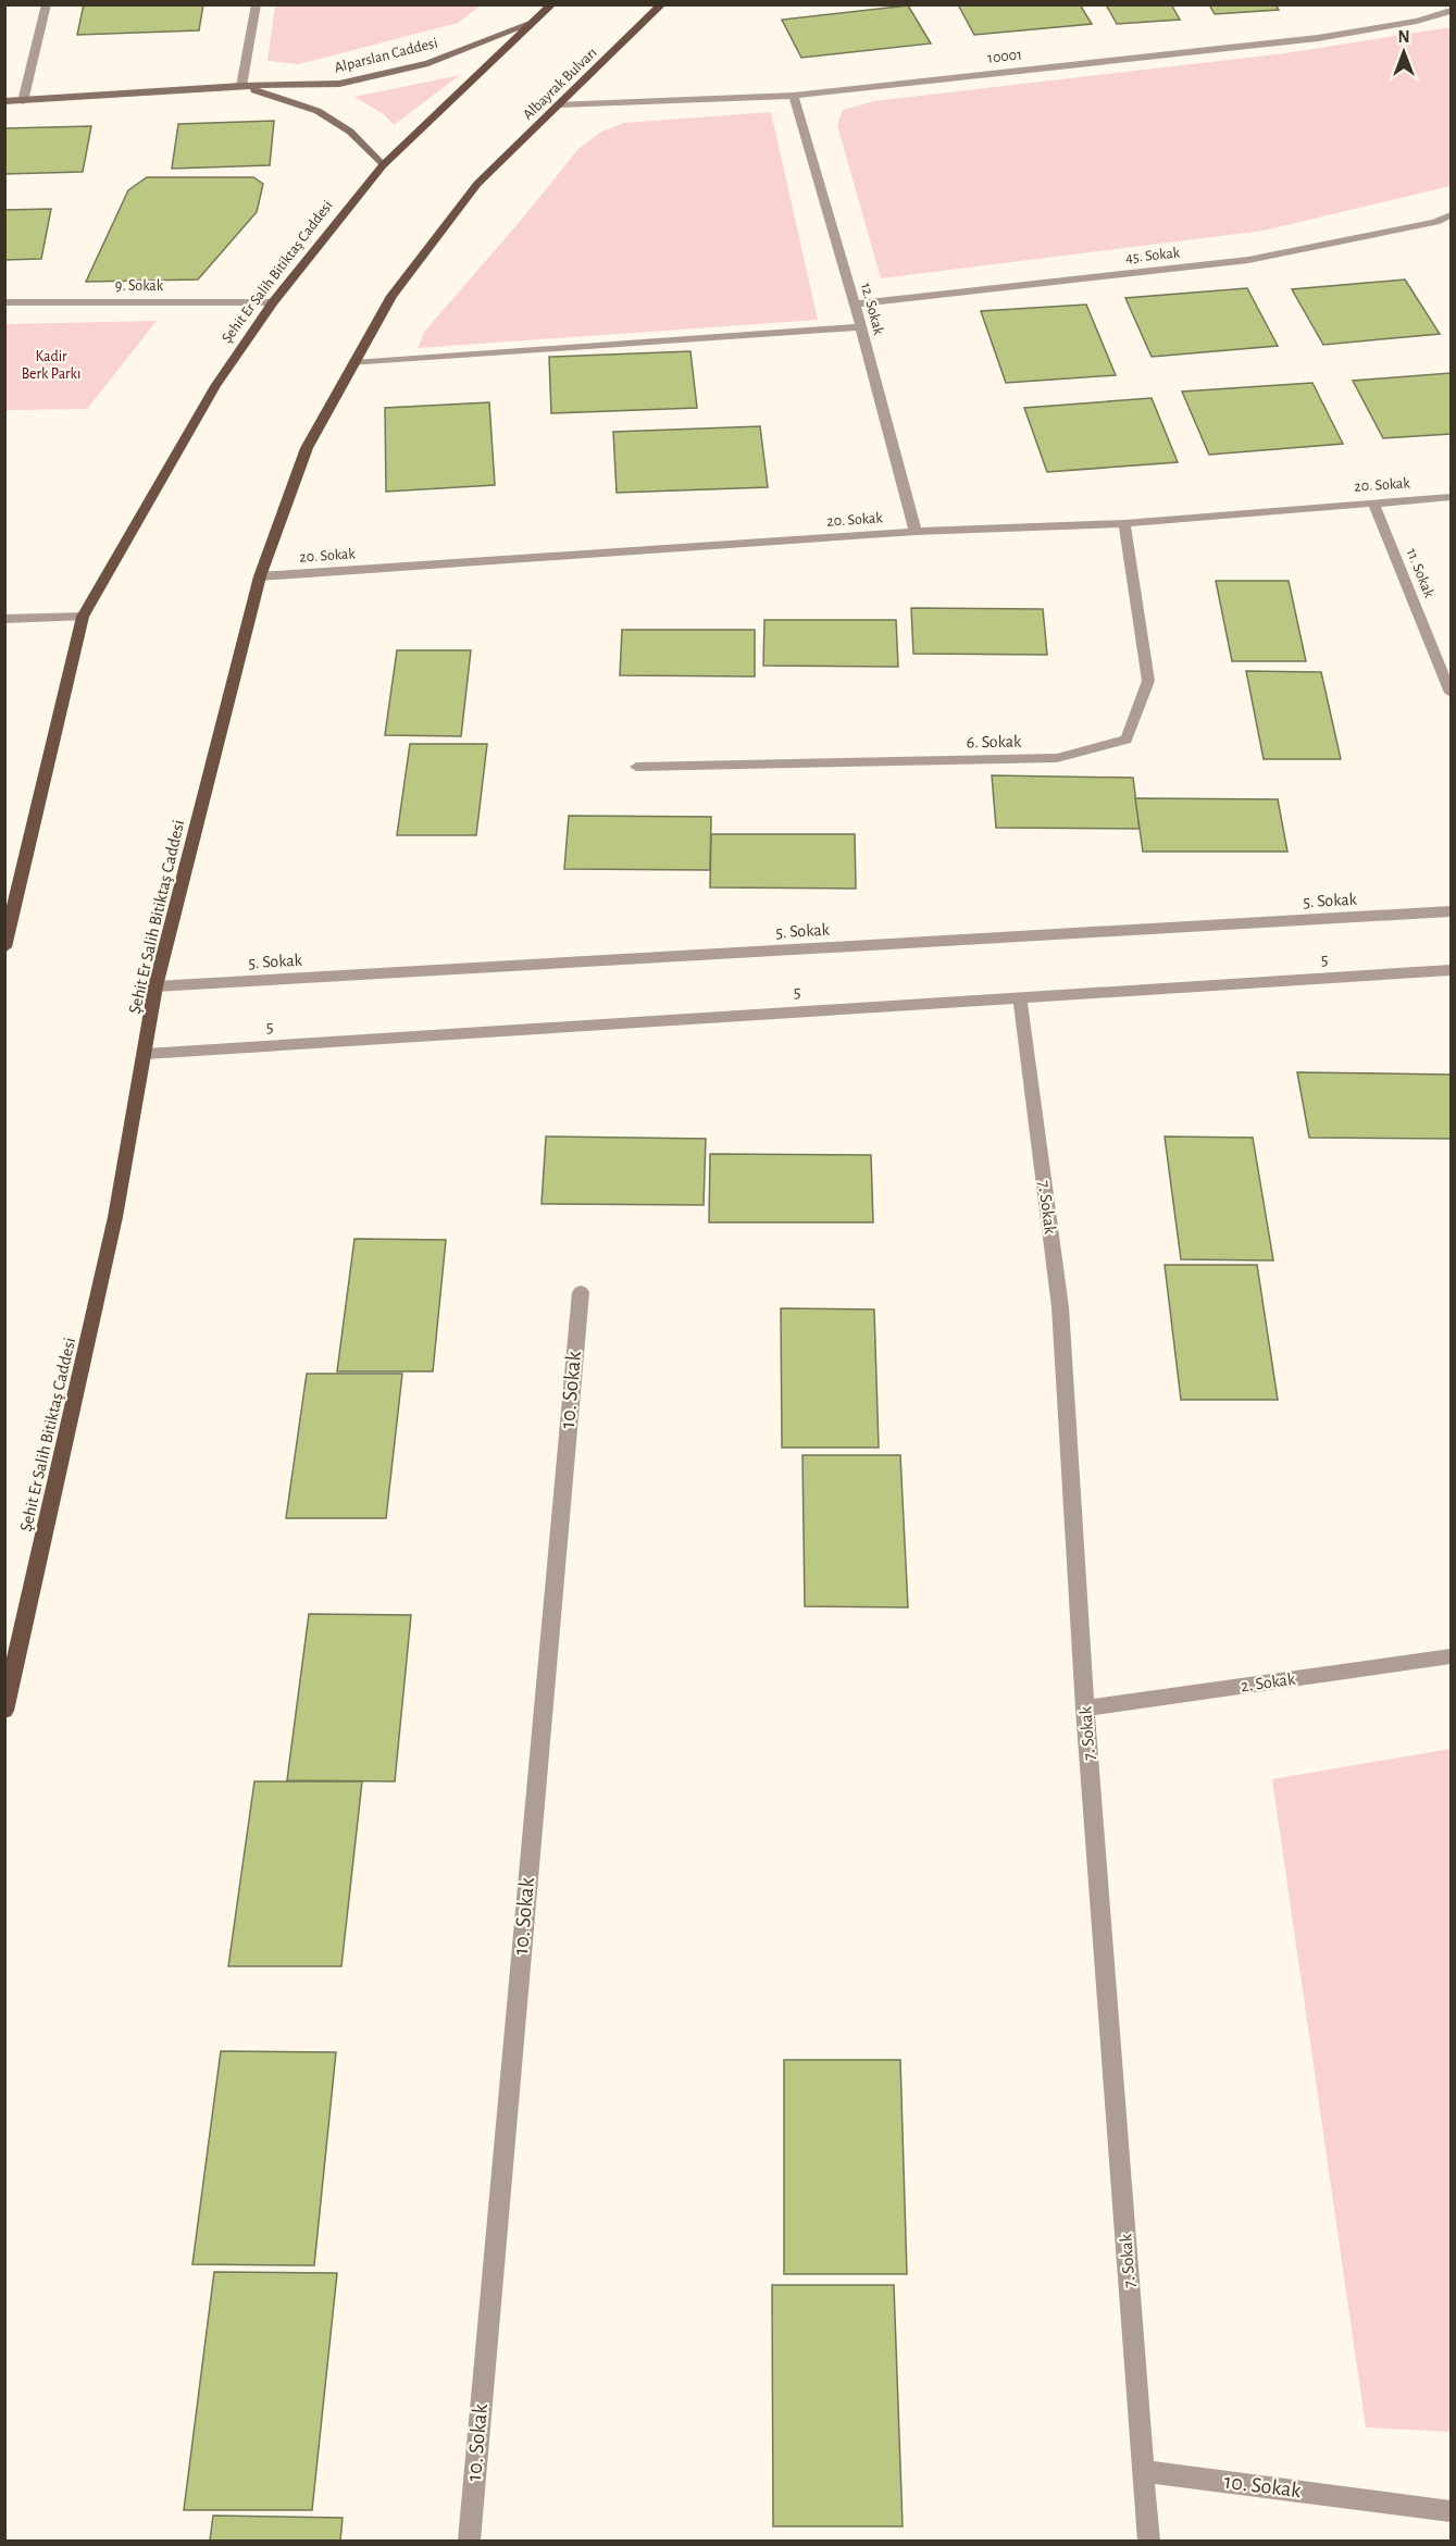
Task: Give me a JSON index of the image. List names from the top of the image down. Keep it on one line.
{"streets":{"main road":["Albayrak Bulvarı","Şehit Er Salih Bitiktaş Caddesi"],"street":["Alparslan Caddesi","10001","45. Sokak","9. Sokak","12. Sokak","20. Sokak","11. Sokak","6. Sokak","5. Sokak","5","7. Sokak","10. Sokak","2. Sokak"]},"crossings":[["Alparslan Caddesi","Şehit Er Salih Bitiktaş Caddesi"],["10001","Albayrak Bulvarı"],["10001","12. Sokak"],["Albayrak Bulvarı","Şehit Er Salih Bitiktaş Caddesi"],["45. Sokak","12. Sokak"],["Şehit Er Salih Bitiktaş Caddesi","9. Sokak"],["Şehit Er Salih Bitiktaş Caddesi","20. Sokak"],["Şehit Er Salih Bitiktaş Caddesi","5. Sokak"],["Şehit Er Salih Bitiktaş Caddesi","5"],["12. Sokak","20. Sokak"],["20. Sokak","11. Sokak"],["20. Sokak","6. Sokak"],["5","7. Sokak"],["7. Sokak","10. Sokak"],["7. Sokak","2. Sokak"]],"parks":["Kadir Berk Parkı"],"north":"top"}
